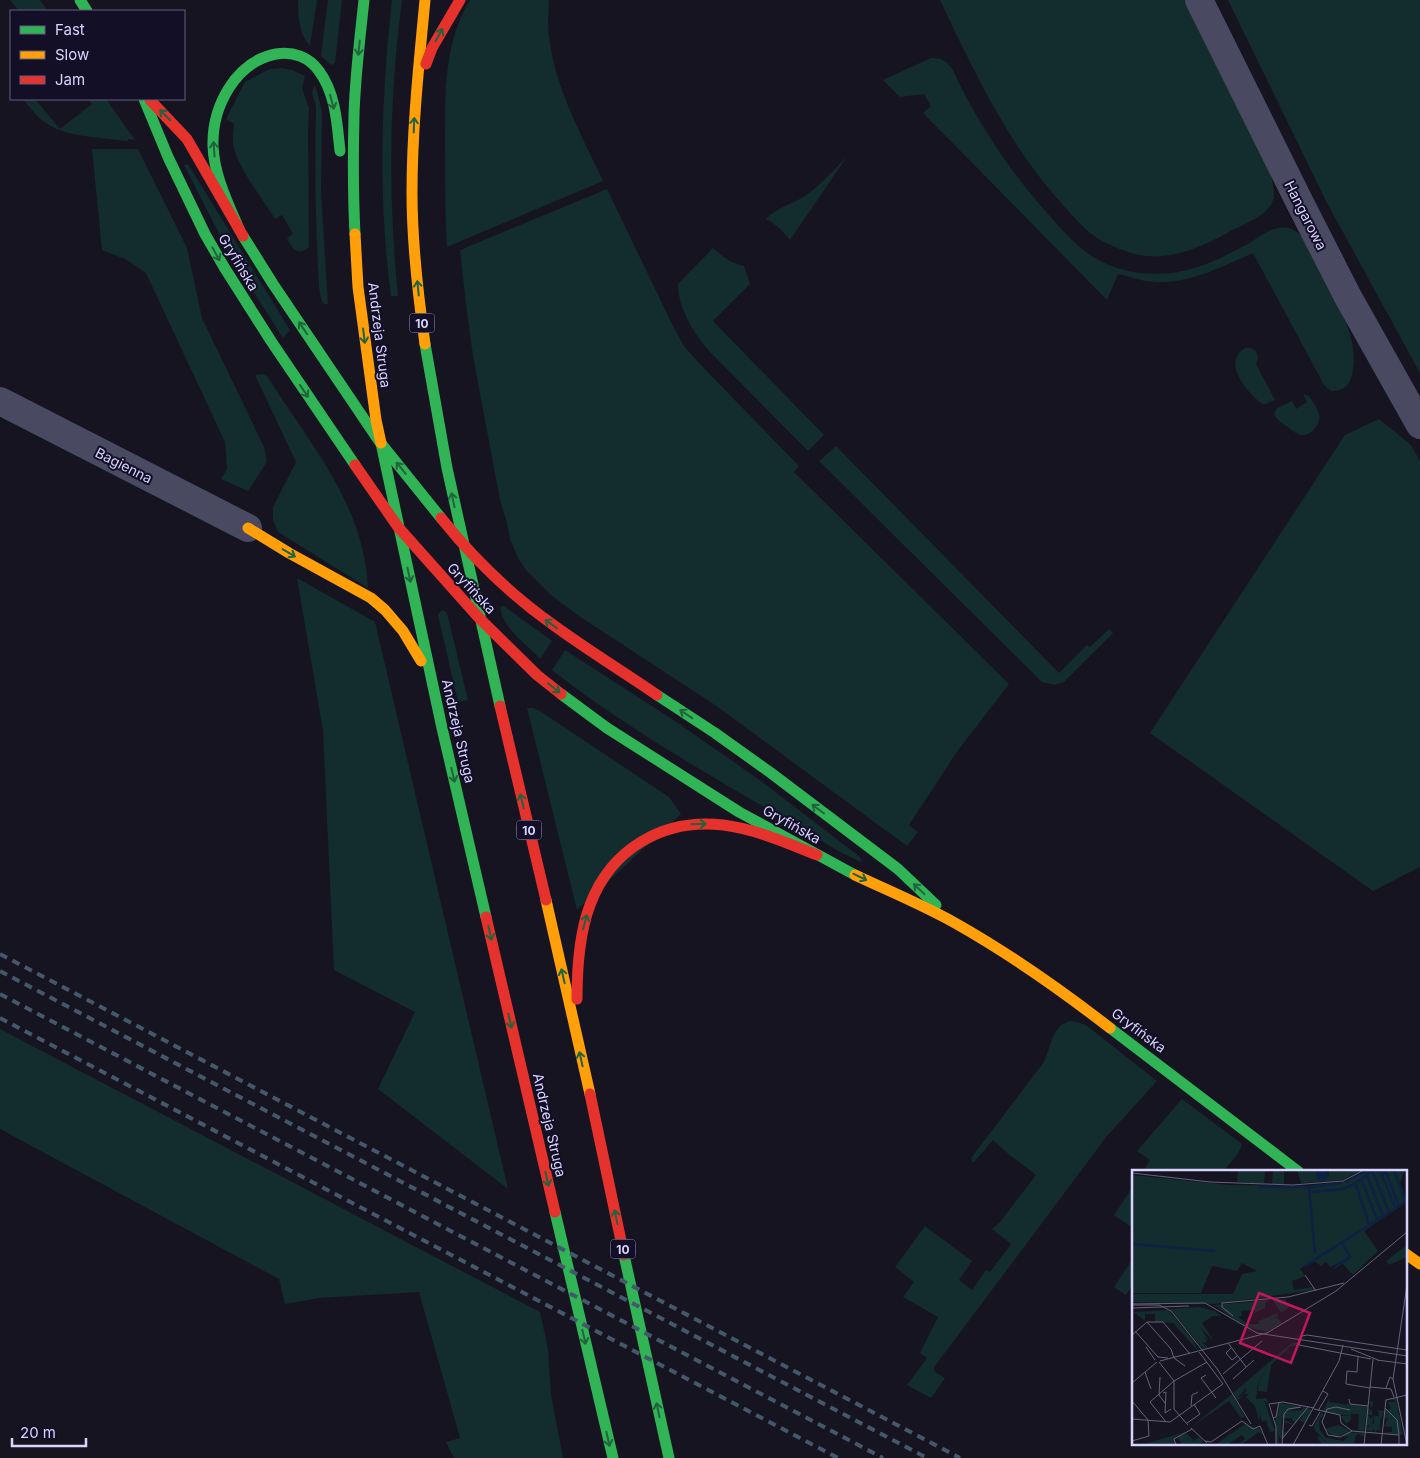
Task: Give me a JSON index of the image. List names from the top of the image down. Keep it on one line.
{"streets":{"main road":["Gryfińska","10","Andrzeja Struga"],"street":["Hangarowa","Bagienna"]},"crossings":[["Gryfińska","10"],["Gryfińska","Andrzeja Struga"]],"legend":["Fast","Slow","Jam"],"scale_bar":"20 m"}
